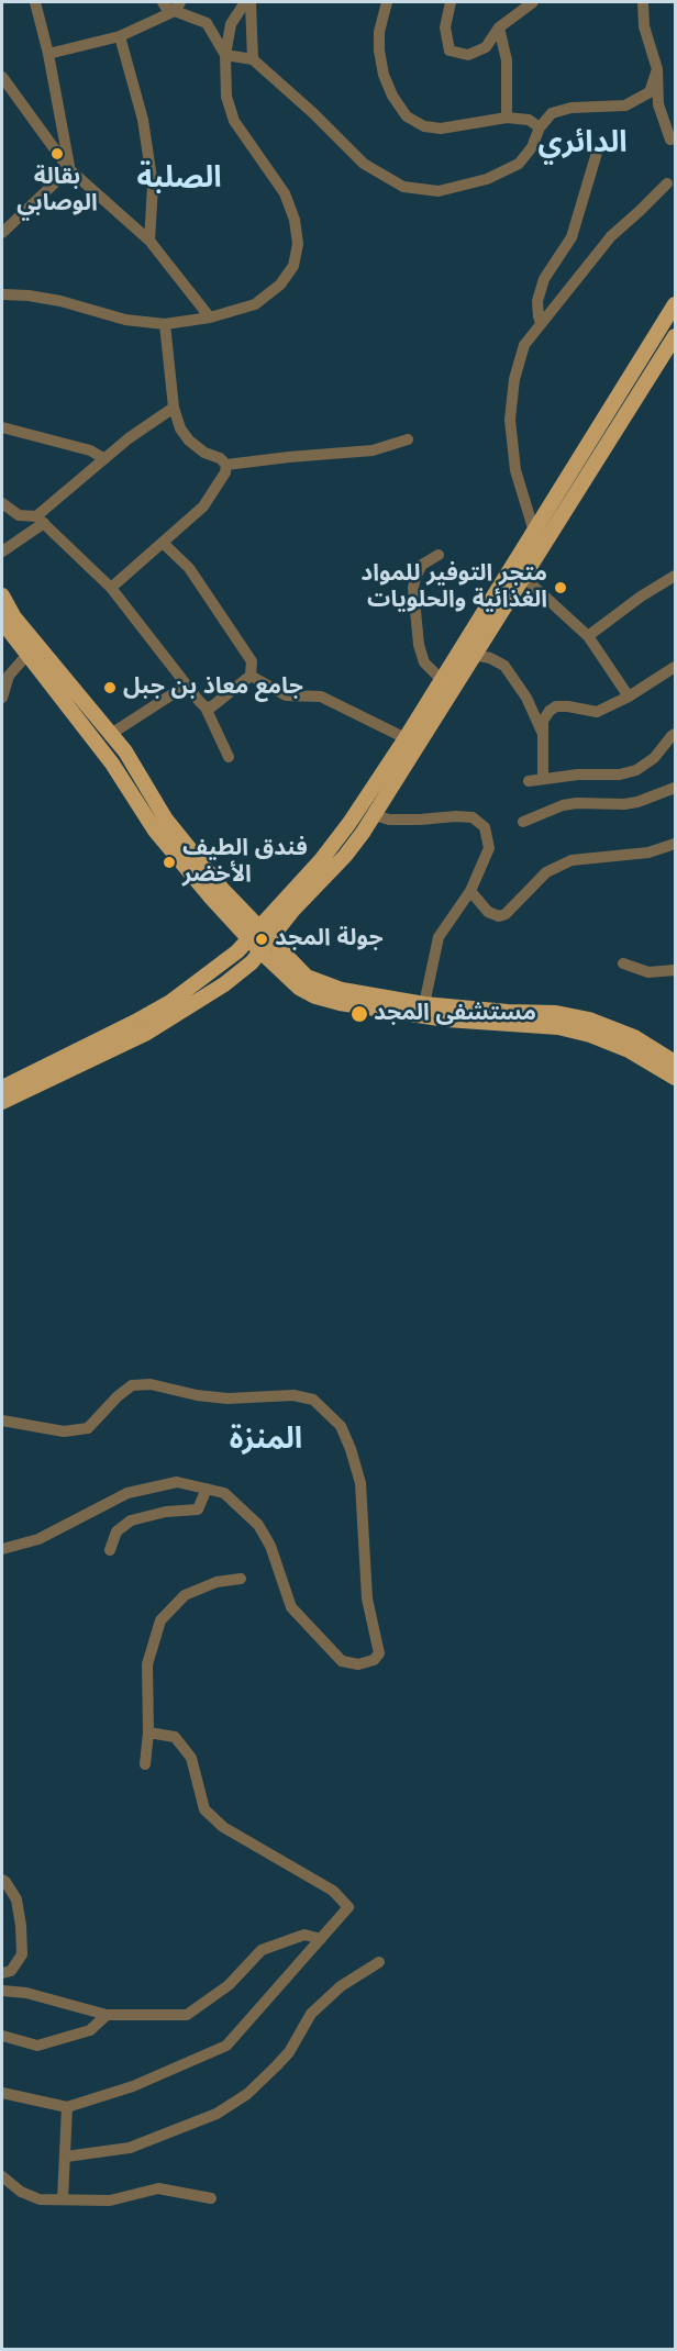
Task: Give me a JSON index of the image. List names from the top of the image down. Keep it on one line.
{"districts":["الدائري","الصلبة","المنزة"],"places":["بقالة الوصابي","متجر التوفير للمواد الغذائية والحلويات","جامع معاذ بن جبل","فندق الطيف الأخضر","جولة المجد","مستشفى المجد"]}
